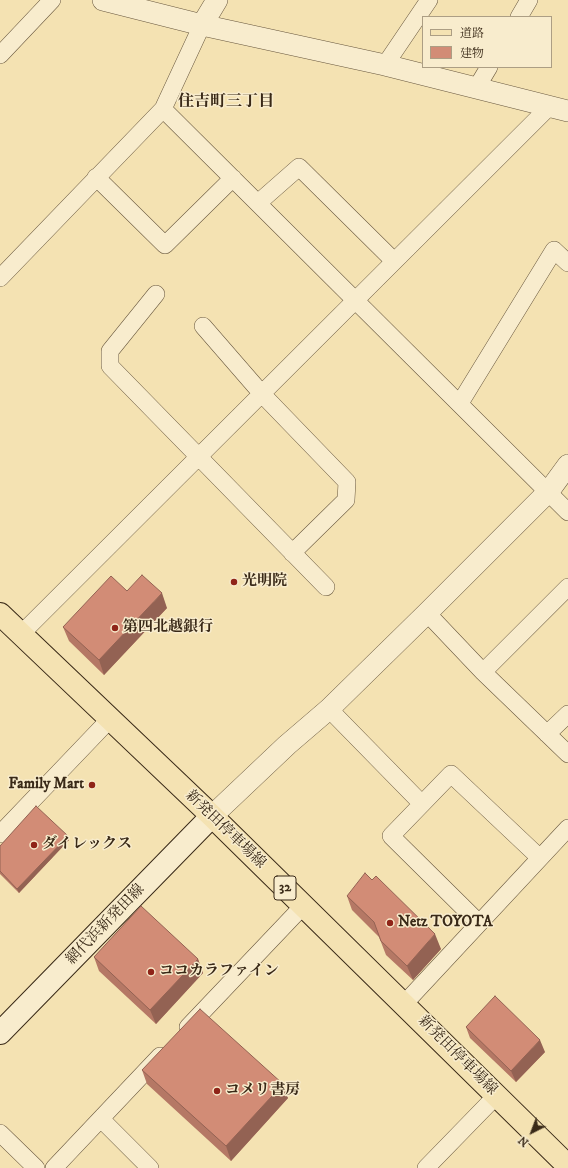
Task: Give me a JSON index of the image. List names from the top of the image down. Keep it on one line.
{"streets":{"main road":["新発田停車場線","32","網代浜新発田線"]},"crossings":[["新発田停車場線","網代浜新発田線"]],"districts":["住吉町三丁目"],"places":["光明院","第四北越銀行","Family Mart","ダイレックス","Netz TOYOTA","ココカラファイン","コメリ書房"],"legend":["道路","建物"],"north":"bottom left"}
